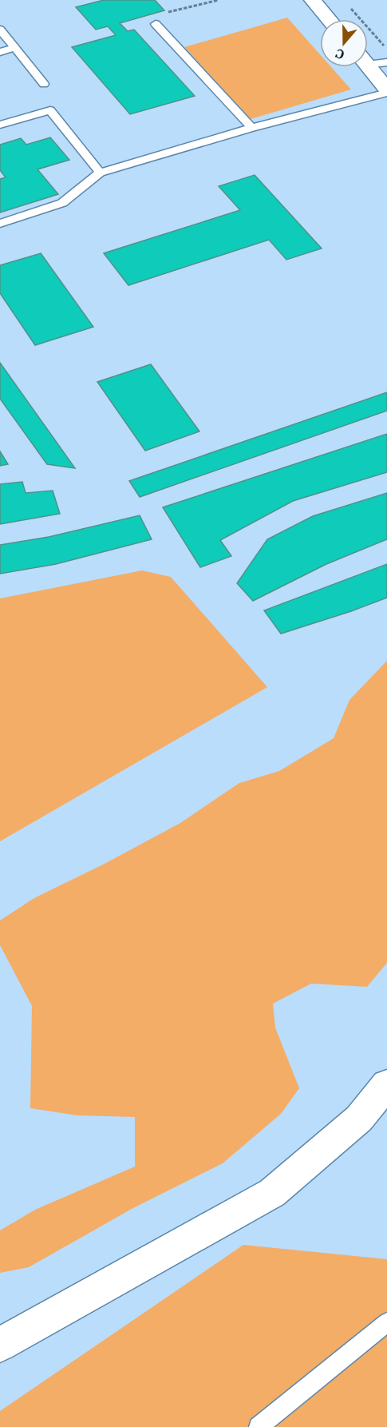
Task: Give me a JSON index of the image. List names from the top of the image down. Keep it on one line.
{"north":"bottom"}
